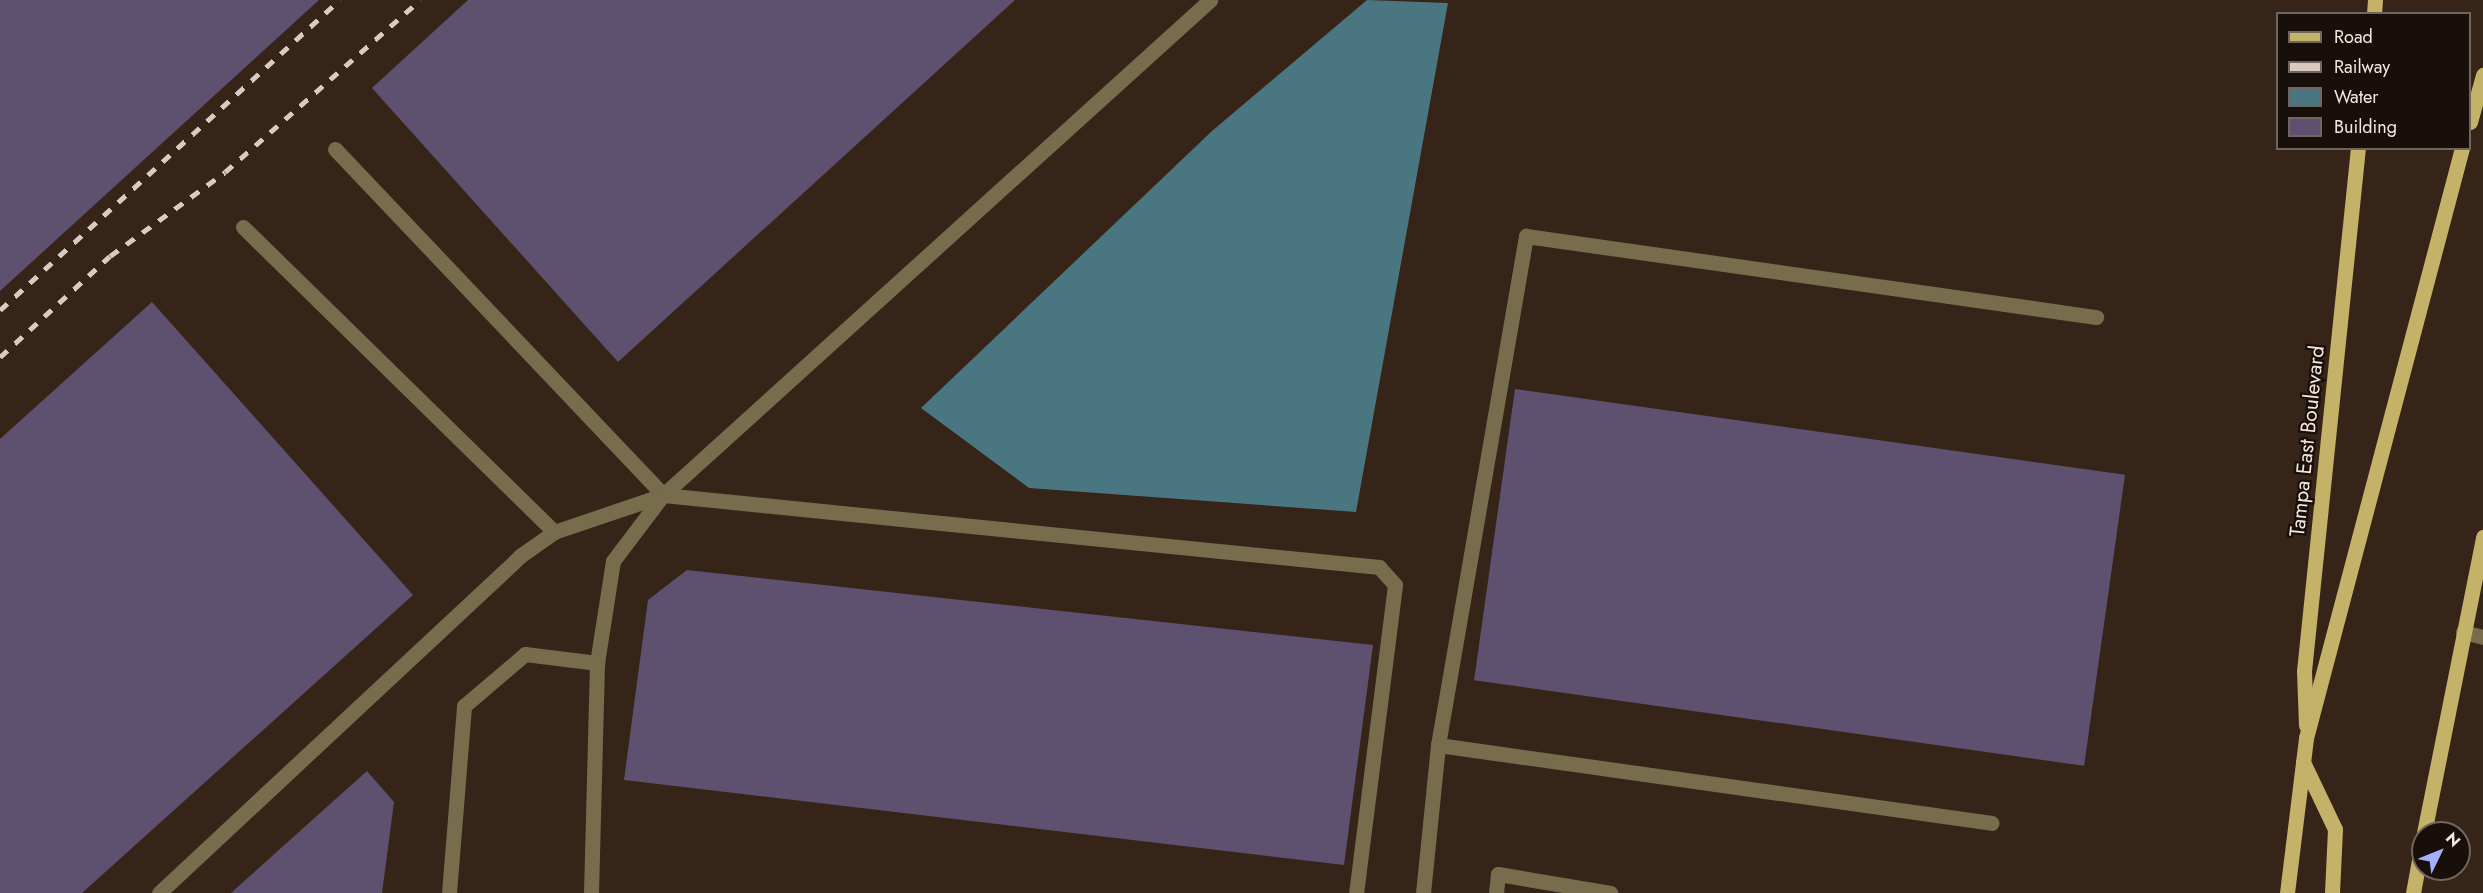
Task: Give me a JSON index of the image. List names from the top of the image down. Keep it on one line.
{"streets":{"main road":["Tampa East Boulevard"]},"legend":["Road","Railway","Water","Building"],"north":"top right"}
